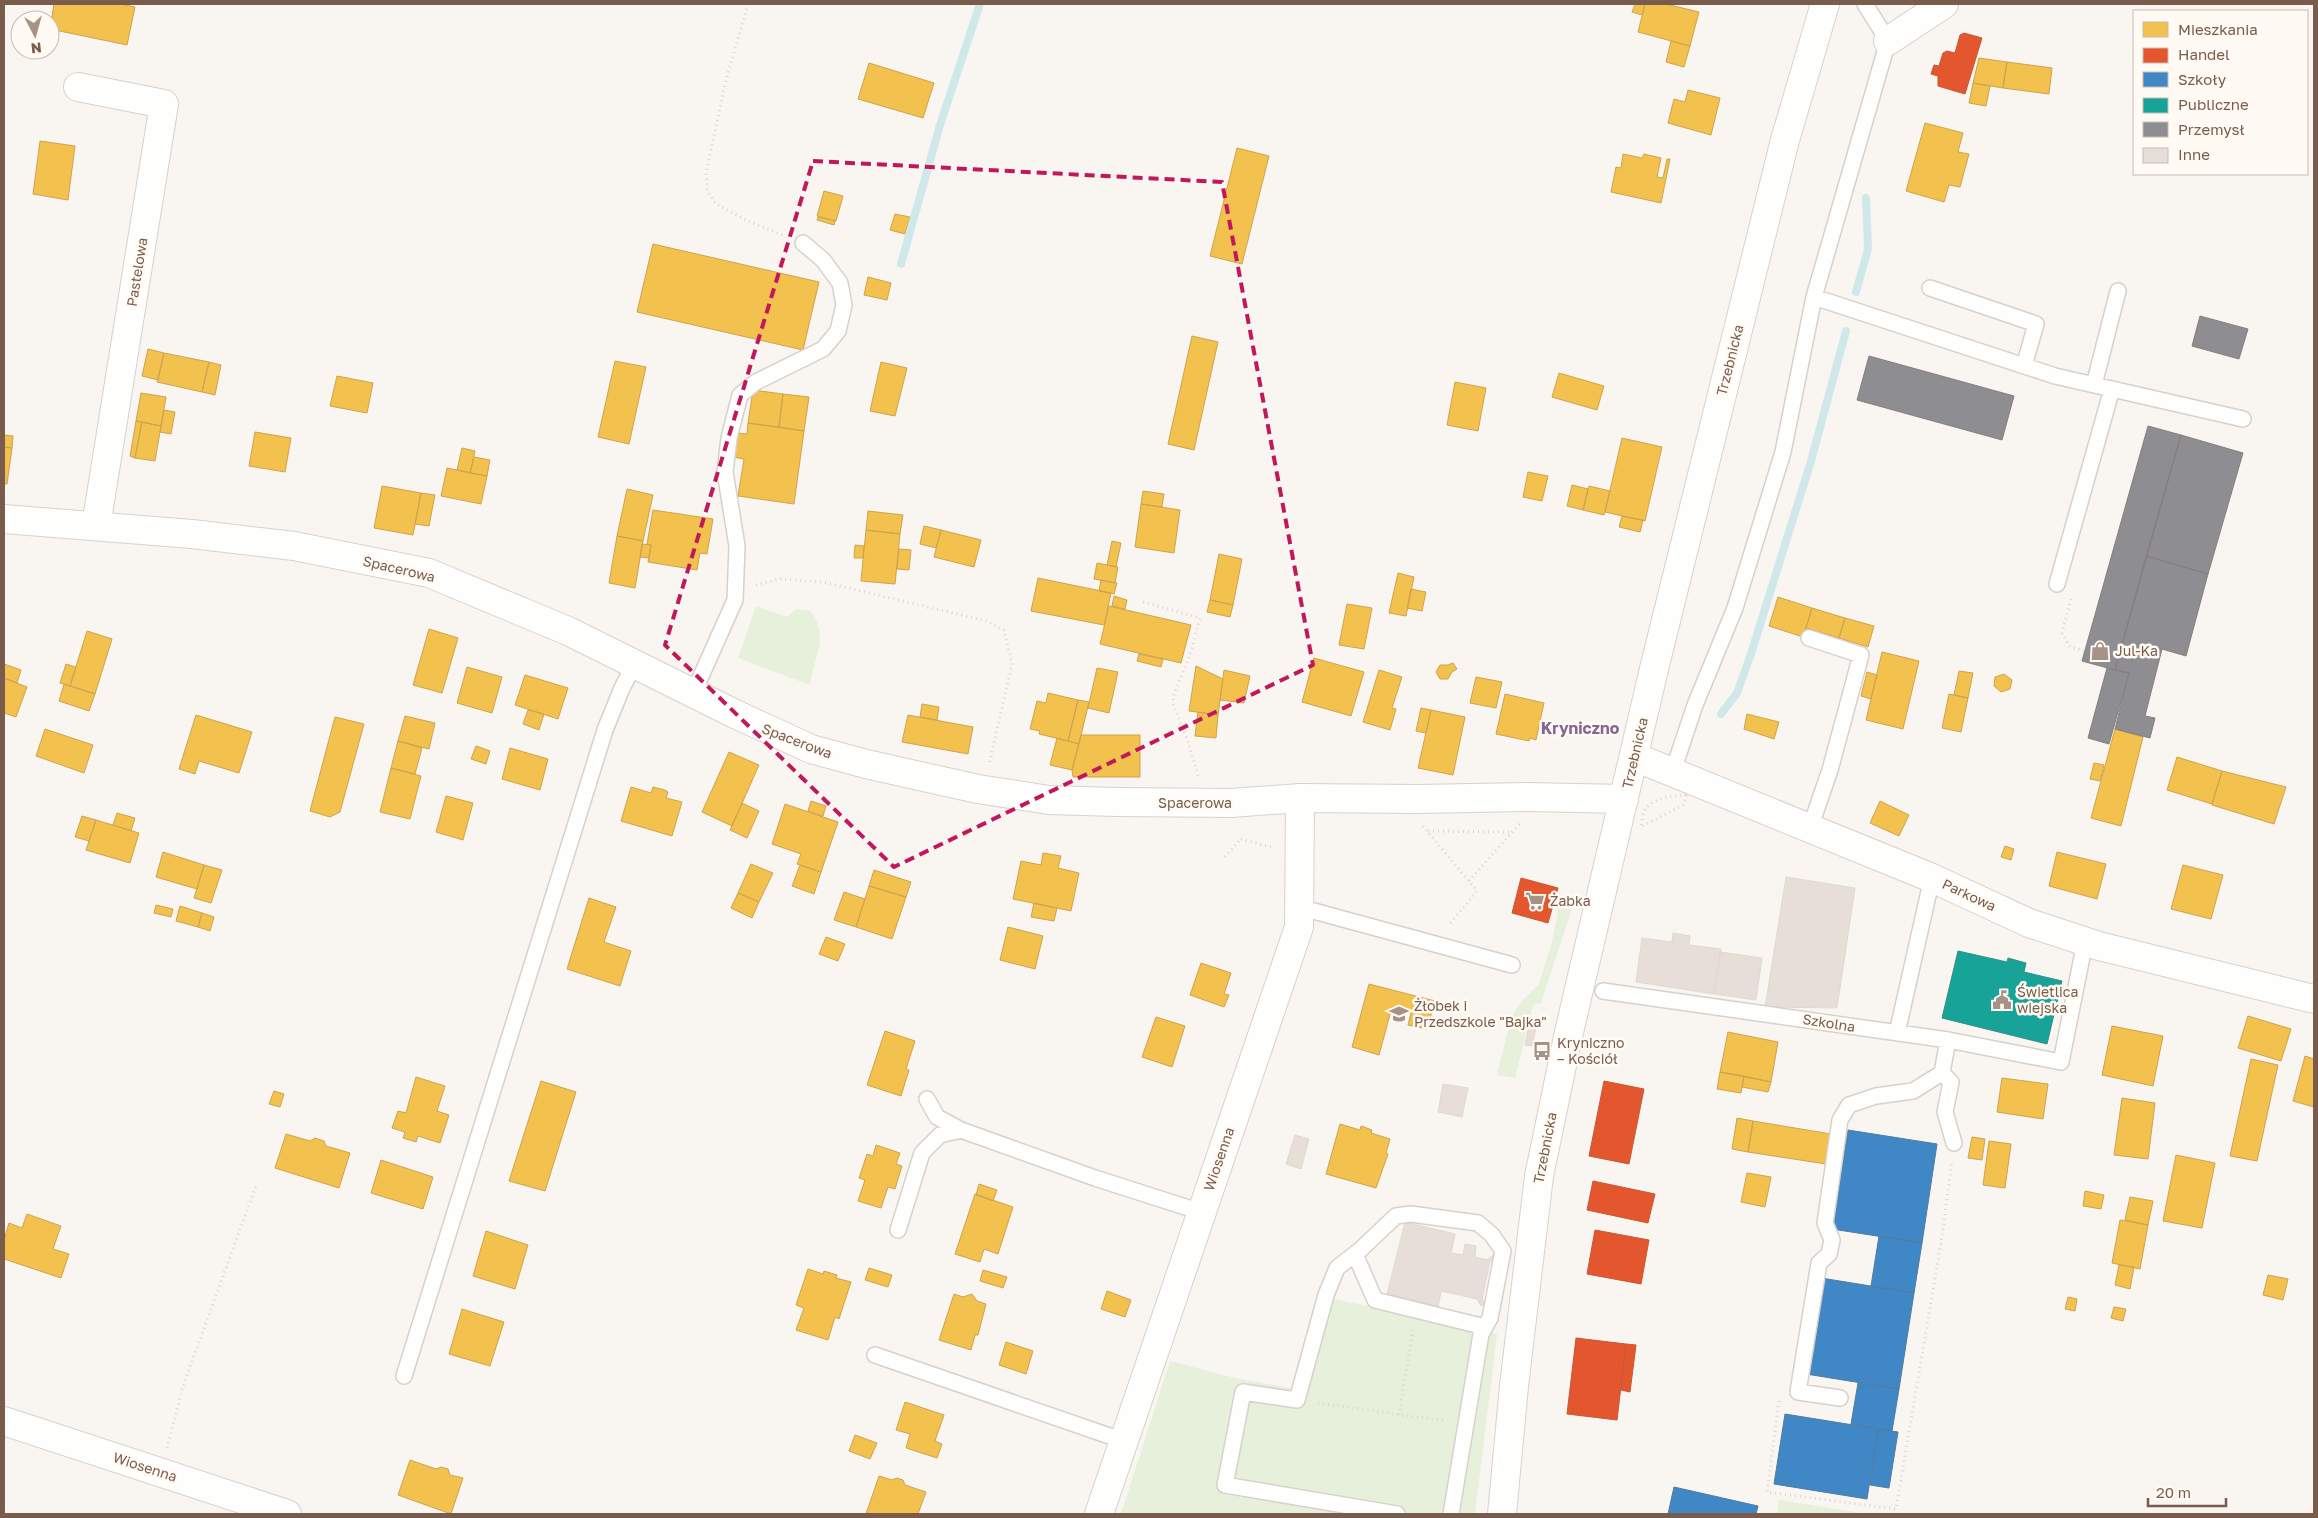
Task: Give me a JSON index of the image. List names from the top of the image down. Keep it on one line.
{"streets":{"street":["Pastelowa","Trzebnicka","Spacerowa","Parkowa","Wiosenna"],"lane":["Szkolna"]},"crossings":[["Pastelowa","Spacerowa"],["Trzebnicka","Spacerowa"],["Trzebnicka","Parkowa"],["Spacerowa","Wiosenna"],["Parkowa","Szkolna"]],"districts":["Kryniczno"],"places":{"shop":["Jul-Ka"],"supermarket":["Żabka"],"public building":["Świetlica wiejska"],"school or university":["Żłobek i Przedszkole \"Bajka\""],"bus stop":["Kryniczno – Kościół"]},"legend":["Mieszkania","Handel","Szkoły","Publiczne","Przemysł","Inne"],"scale_bar":"20 m","north":"bottom"}
